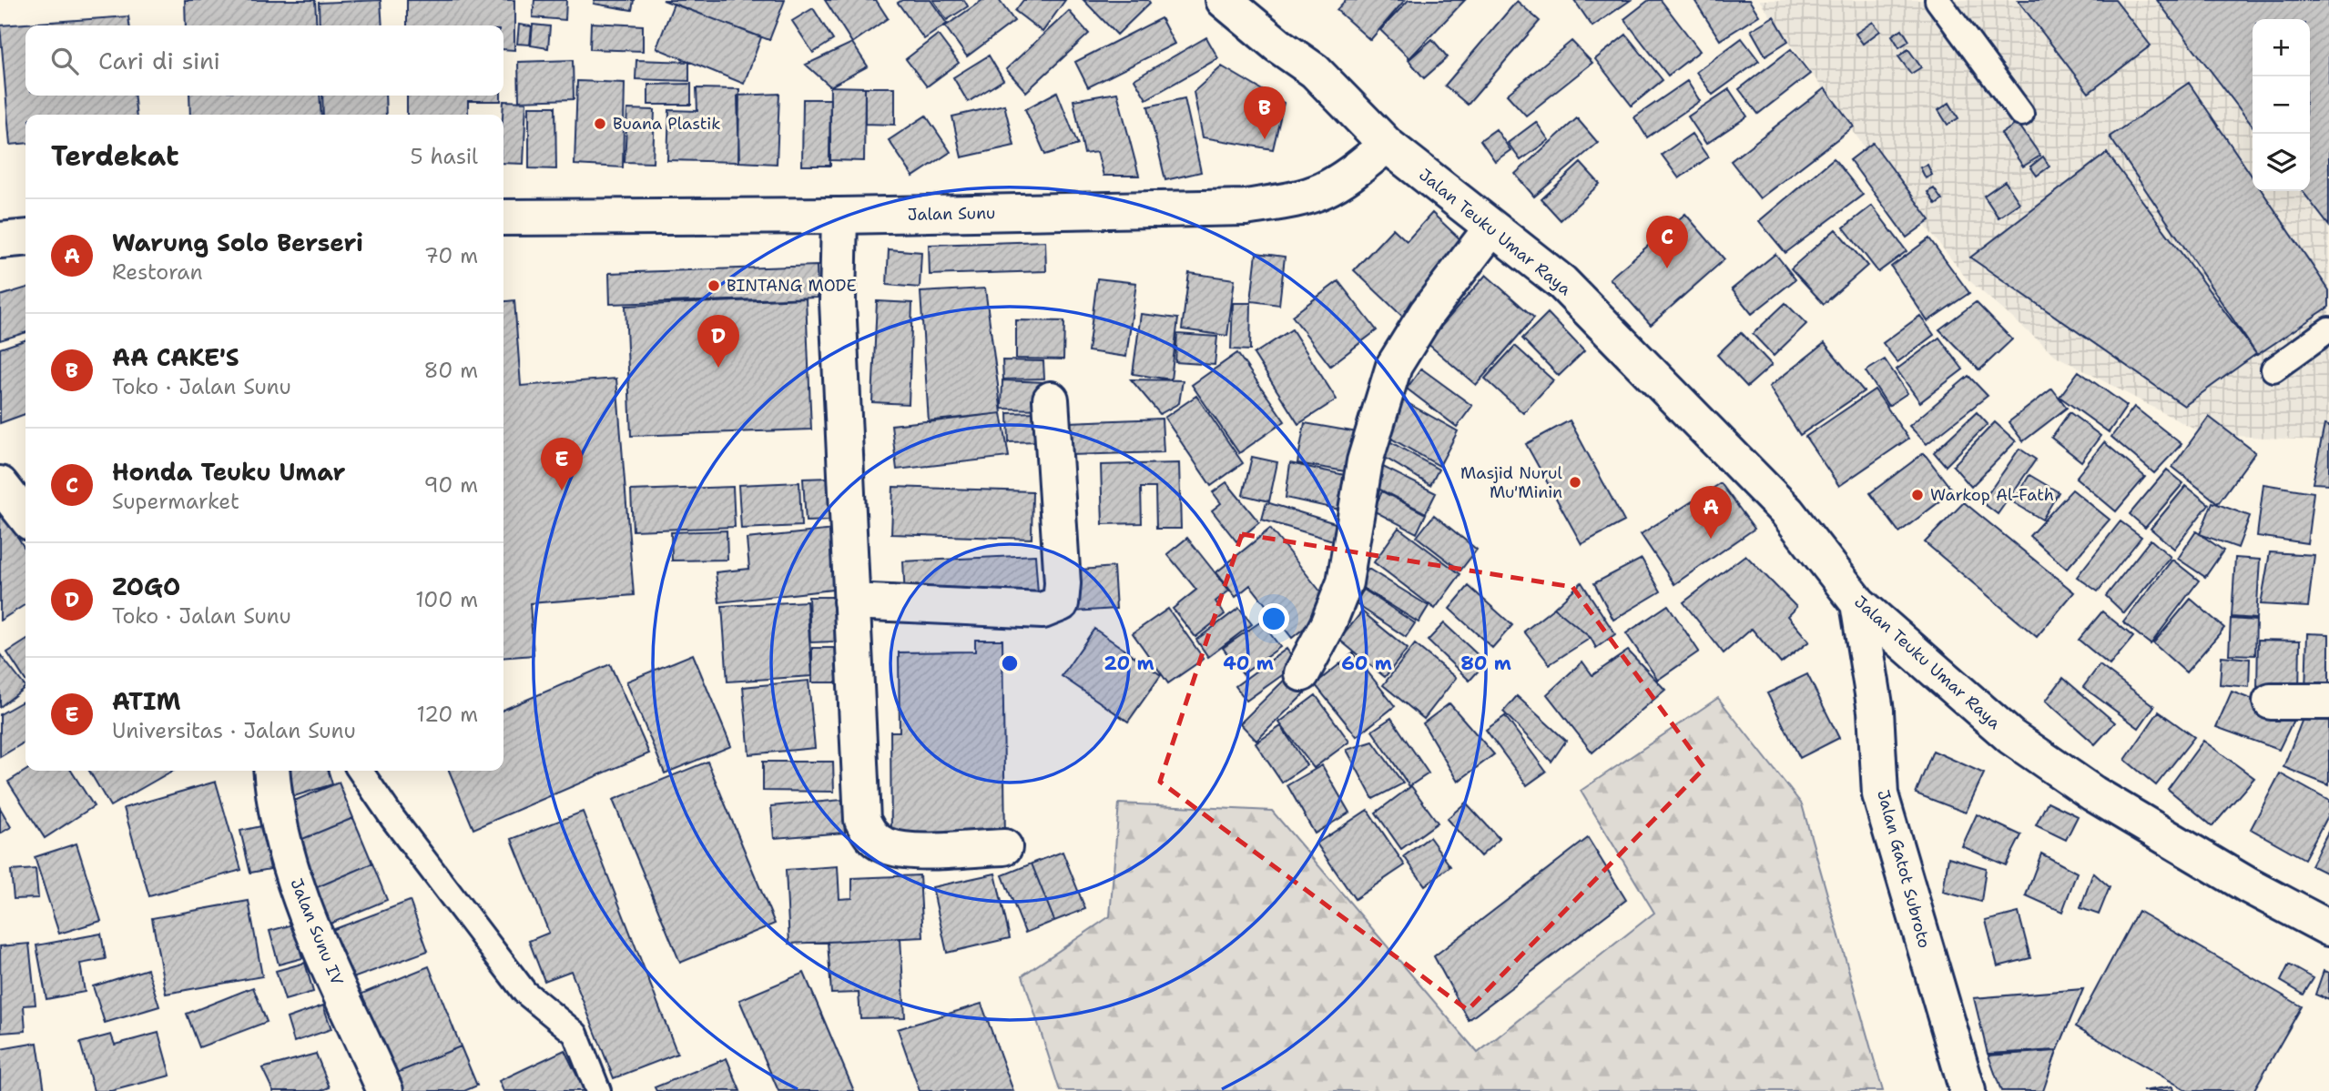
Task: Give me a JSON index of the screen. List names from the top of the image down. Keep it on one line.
{"streets":{"street":["Jalan Sunu","Jalan Teuku Umar Raya","Jalan Gatot Subroto","Jalan Sunu IV"]},"crossings":[["Jalan Sunu","Jalan Teuku Umar Raya"],["Jalan Teuku Umar Raya","Jalan Gatot Subroto"]],"places":["Buana Plastik","BINTANG MODE","Masjid Nurul Mu'Minin","Warkop Al-Fath"],"page":{"map_buttons":["+","−"],"search":"Cari di sini","pins":["B","C","D","E","A"],"heading":["Terdekat","5 hasil"],"list":[{"mark":"A","name":"Warung Solo Berseri","note":"Restoran","value":"70 m"},{"mark":"B","name":"AA CAKE'S","note":"Toko · Jalan Sunu","value":"80 m"},{"mark":"C","name":"Honda Teuku Umar","note":"Supermarket","value":"90 m"},{"mark":"D","name":"ZOGO","note":"Toko · Jalan Sunu","value":"100 m"},{"mark":"E","name":"ATIM","note":"Universitas · Jalan Sunu","value":"120 m"}]},"rings":["20 m","40 m","60 m","80 m"]}
